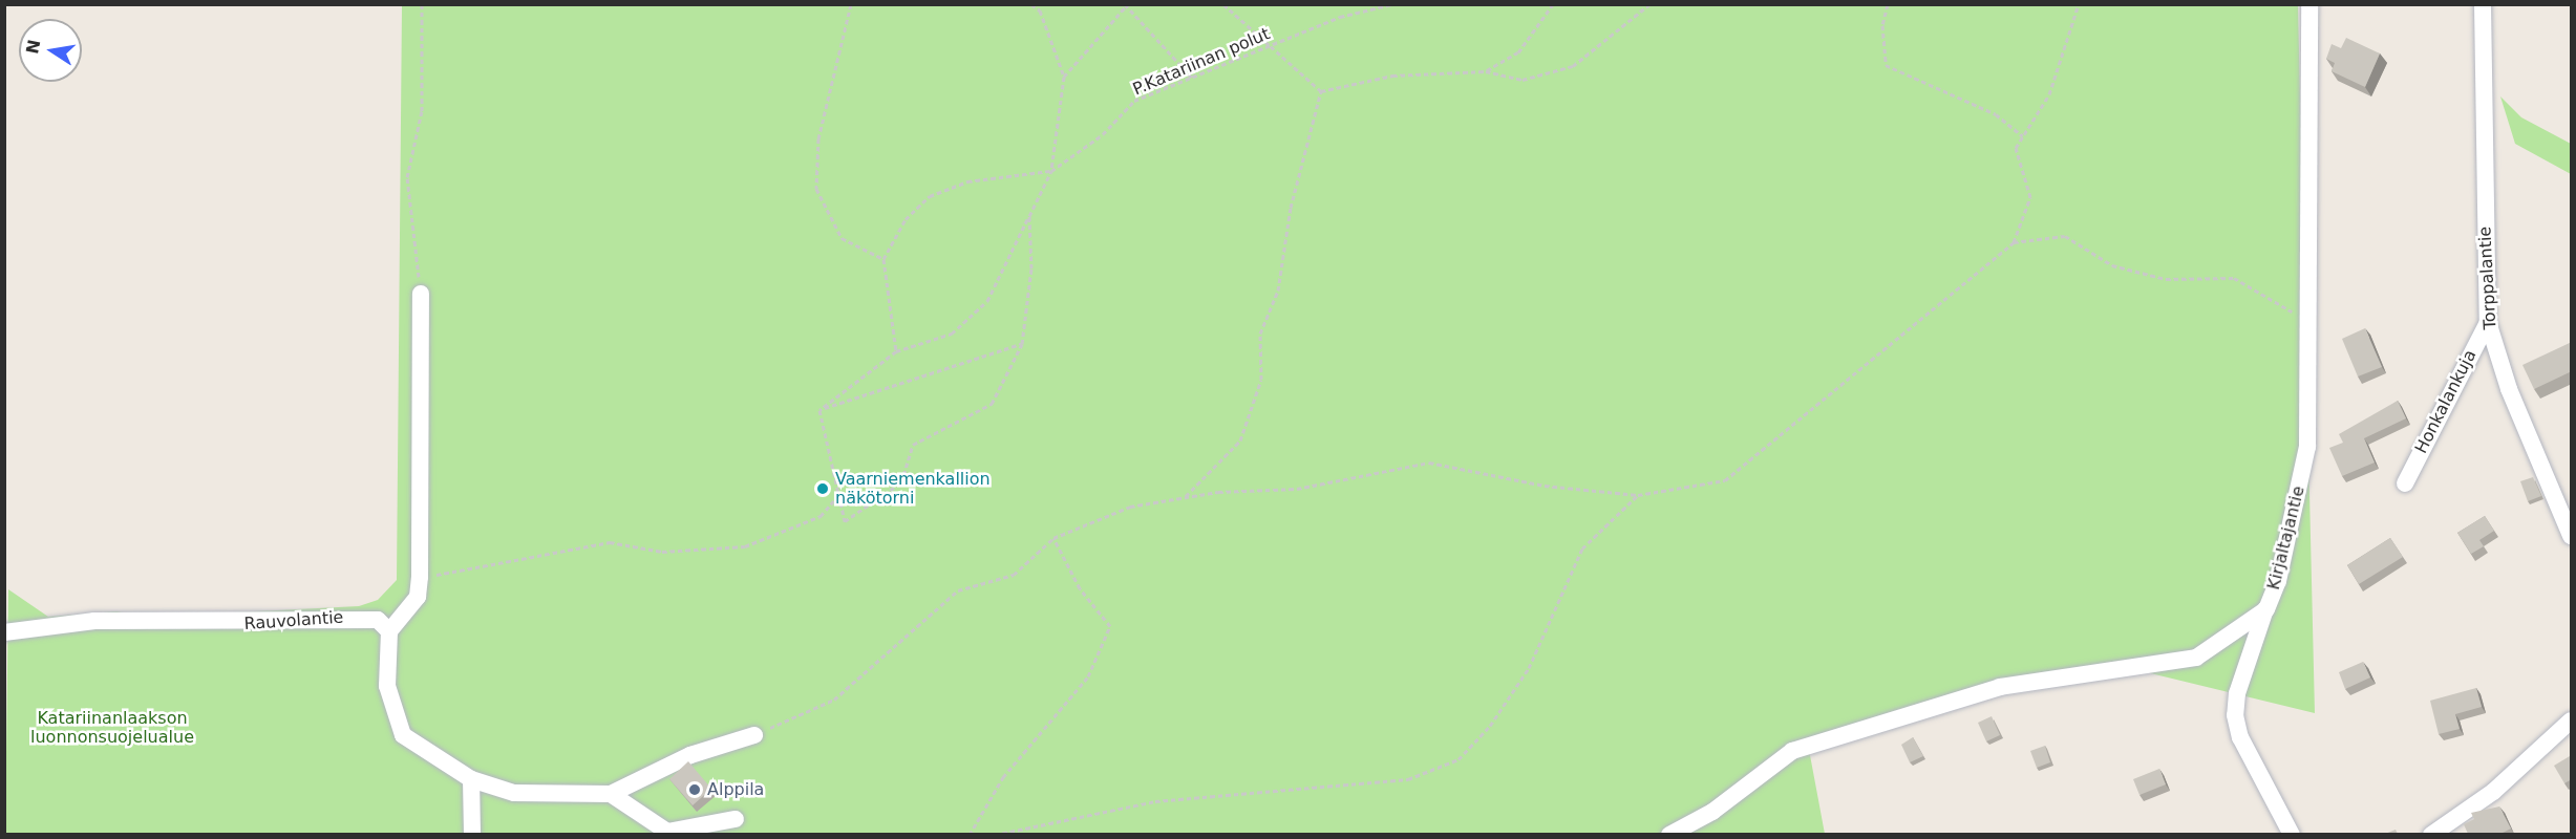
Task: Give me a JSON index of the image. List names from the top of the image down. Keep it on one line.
{"streets":{"street":["Torppalantie","Honkalankuja","Kirjaltajantie","Rauvolantie"],"path":["P.Katariinan polut"]},"crossings":[["Torppalantie","Honkalankuja"]],"parks":["Katariinanlaakson luonnonsuojelualue"],"places":["Vaarniemenkallion näkötorni","Alppila"],"north":"left"}
